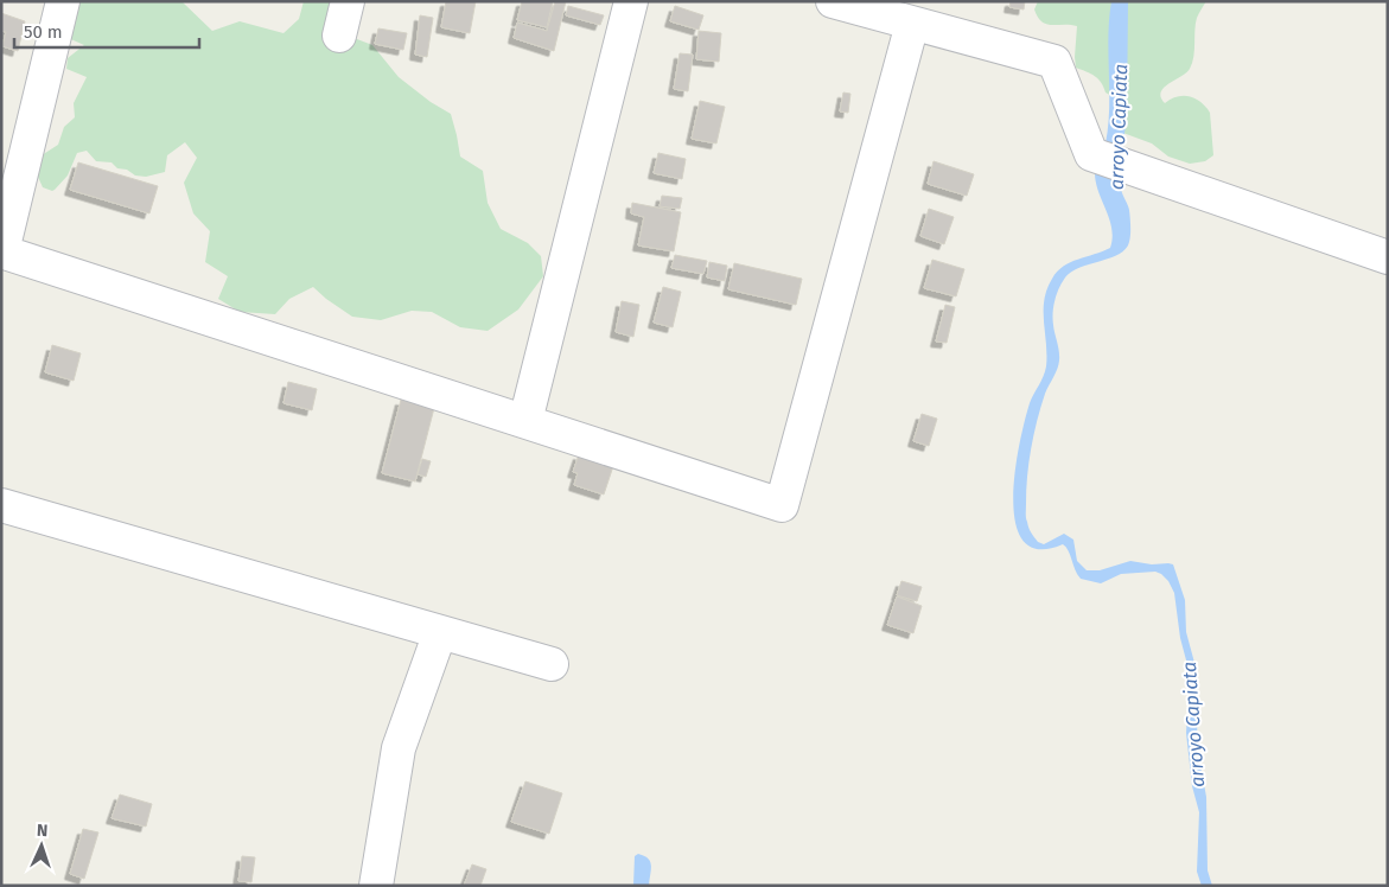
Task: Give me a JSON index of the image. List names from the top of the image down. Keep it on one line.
{"water":["arroyo Capiata"],"scale_bar":"50 m","north":"top"}
